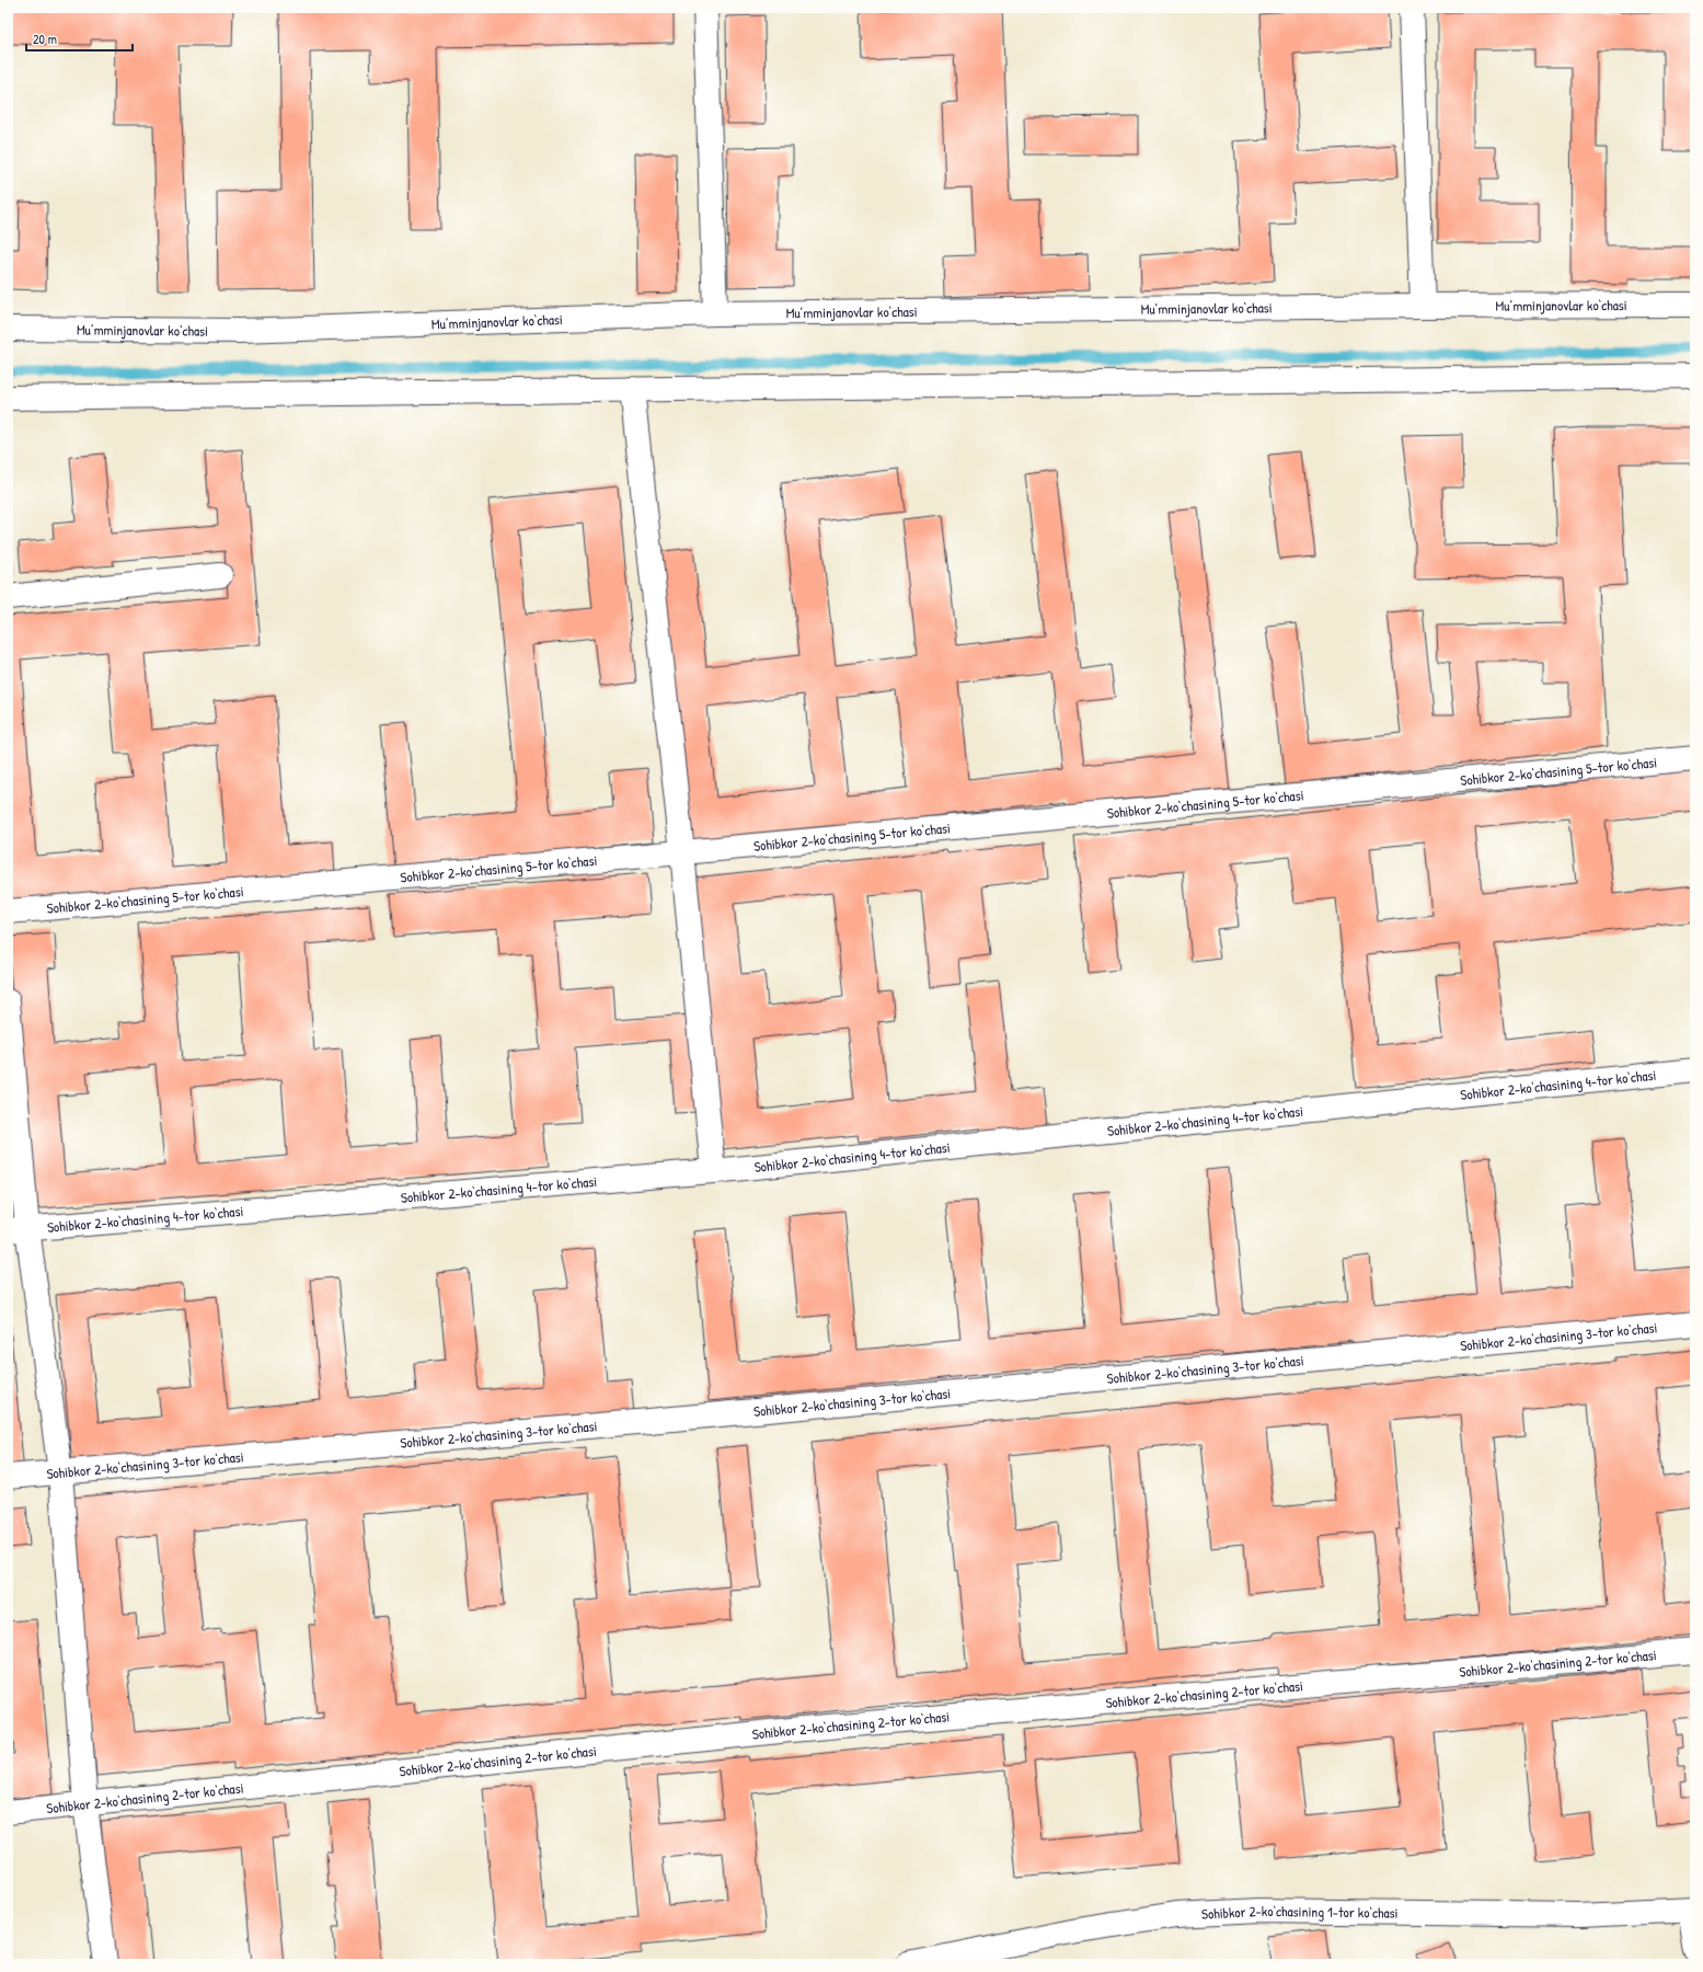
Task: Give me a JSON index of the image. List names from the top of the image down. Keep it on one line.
{"streets":{"street":["Mu’mminjanovlar ko‘chasi","Sohibkor 2-ko‘chasining 5-tor ko‘chasi","Sohibkor 2-ko‘chasining 4-tor ko‘chasi","Sohibkor 2-ko‘chasining 3-tor ko‘chasi","Sohibkor 2-ko‘chasining 2-tor ko‘chasi","Sohibkor 2-ko‘chasining 1-tor ko‘chasi"]},"scale_bar":"20 m"}
